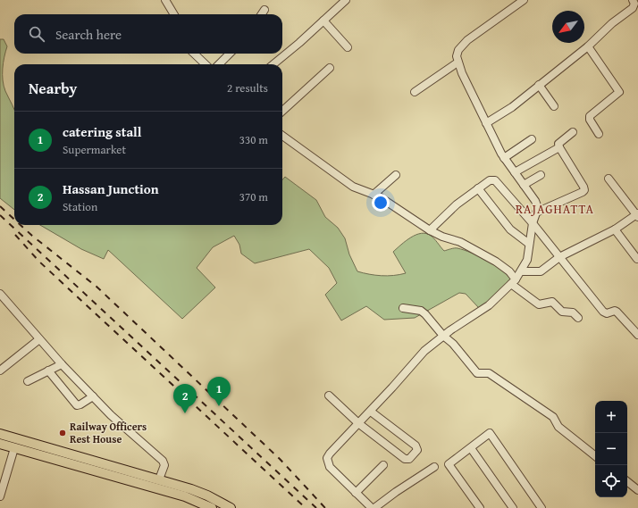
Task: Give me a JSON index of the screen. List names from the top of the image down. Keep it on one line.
{"districts":["RAJAGHATTA"],"places":["Railway Officers Rest House"],"north":"bottom left","page":{"search":"Search here","heading":["Nearby","2 results"],"list":[{"mark":"1","name":"catering stall","note":"Supermarket","value":"330 m"},{"mark":"2","name":"Hassan Junction","note":"Station","value":"370 m"}],"pins":["1","2"],"map_buttons":["+","−"]}}
